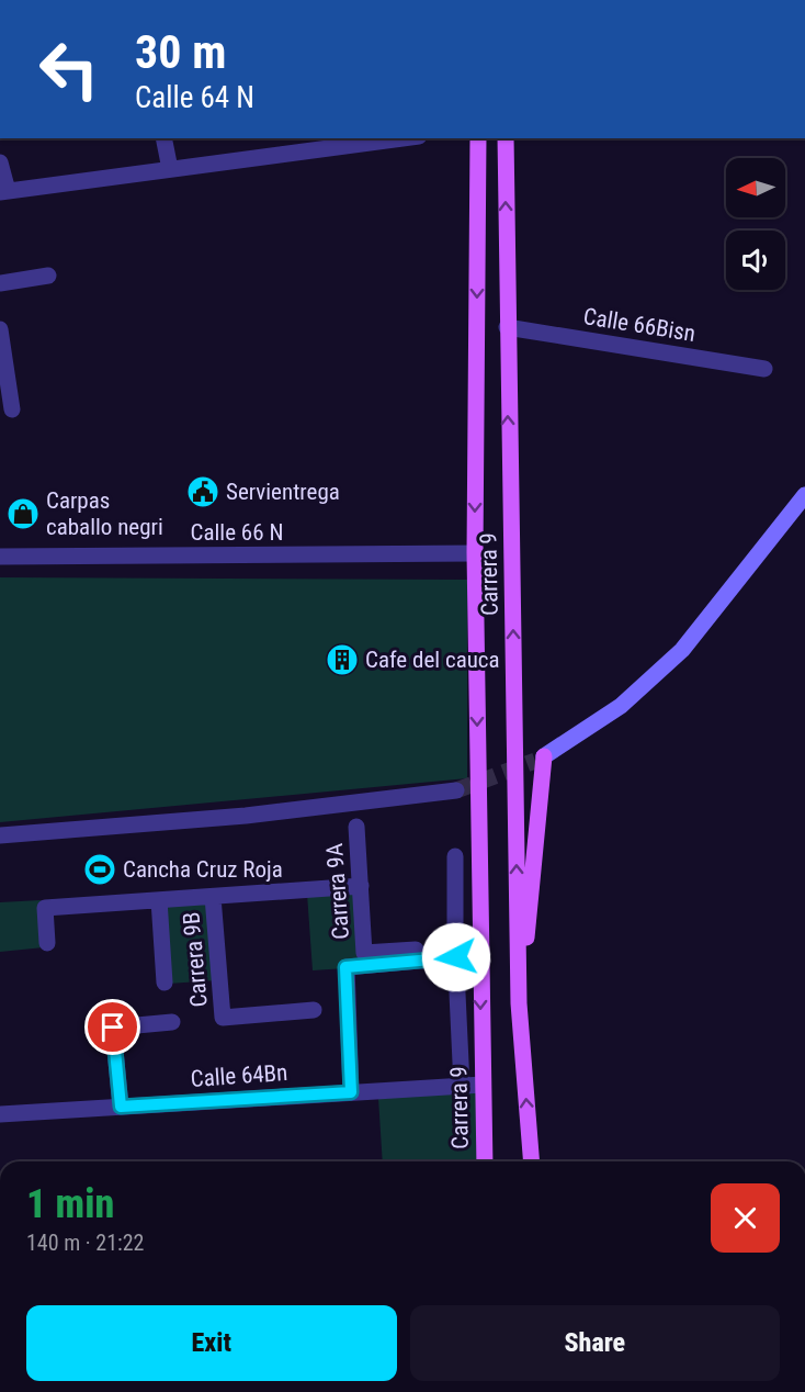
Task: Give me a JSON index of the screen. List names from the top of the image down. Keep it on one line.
{"streets":{"main road":["Carrera 9"],"street":["Calle 66Bisn","Calle 66 N","Carrera 9A","Carrera 9B","Calle 64Bn"]},"crossings":[["Calle 66Bisn","Carrera 9"],["Calle 66 N","Carrera 9"],["Carrera 9","Calle 64Bn"]],"places":{"public building":["Servientrega"],"shop":["Carpas caballo negri"],"building":["Cafe del cauca"],"sports":["Cancha Cruz Roja"]},"north":"left","page":{"turn":["30 m","Calle 64 N"],"heading":["1 min","140 m · 21:22"],"buttons":["Exit","Share"]}}
